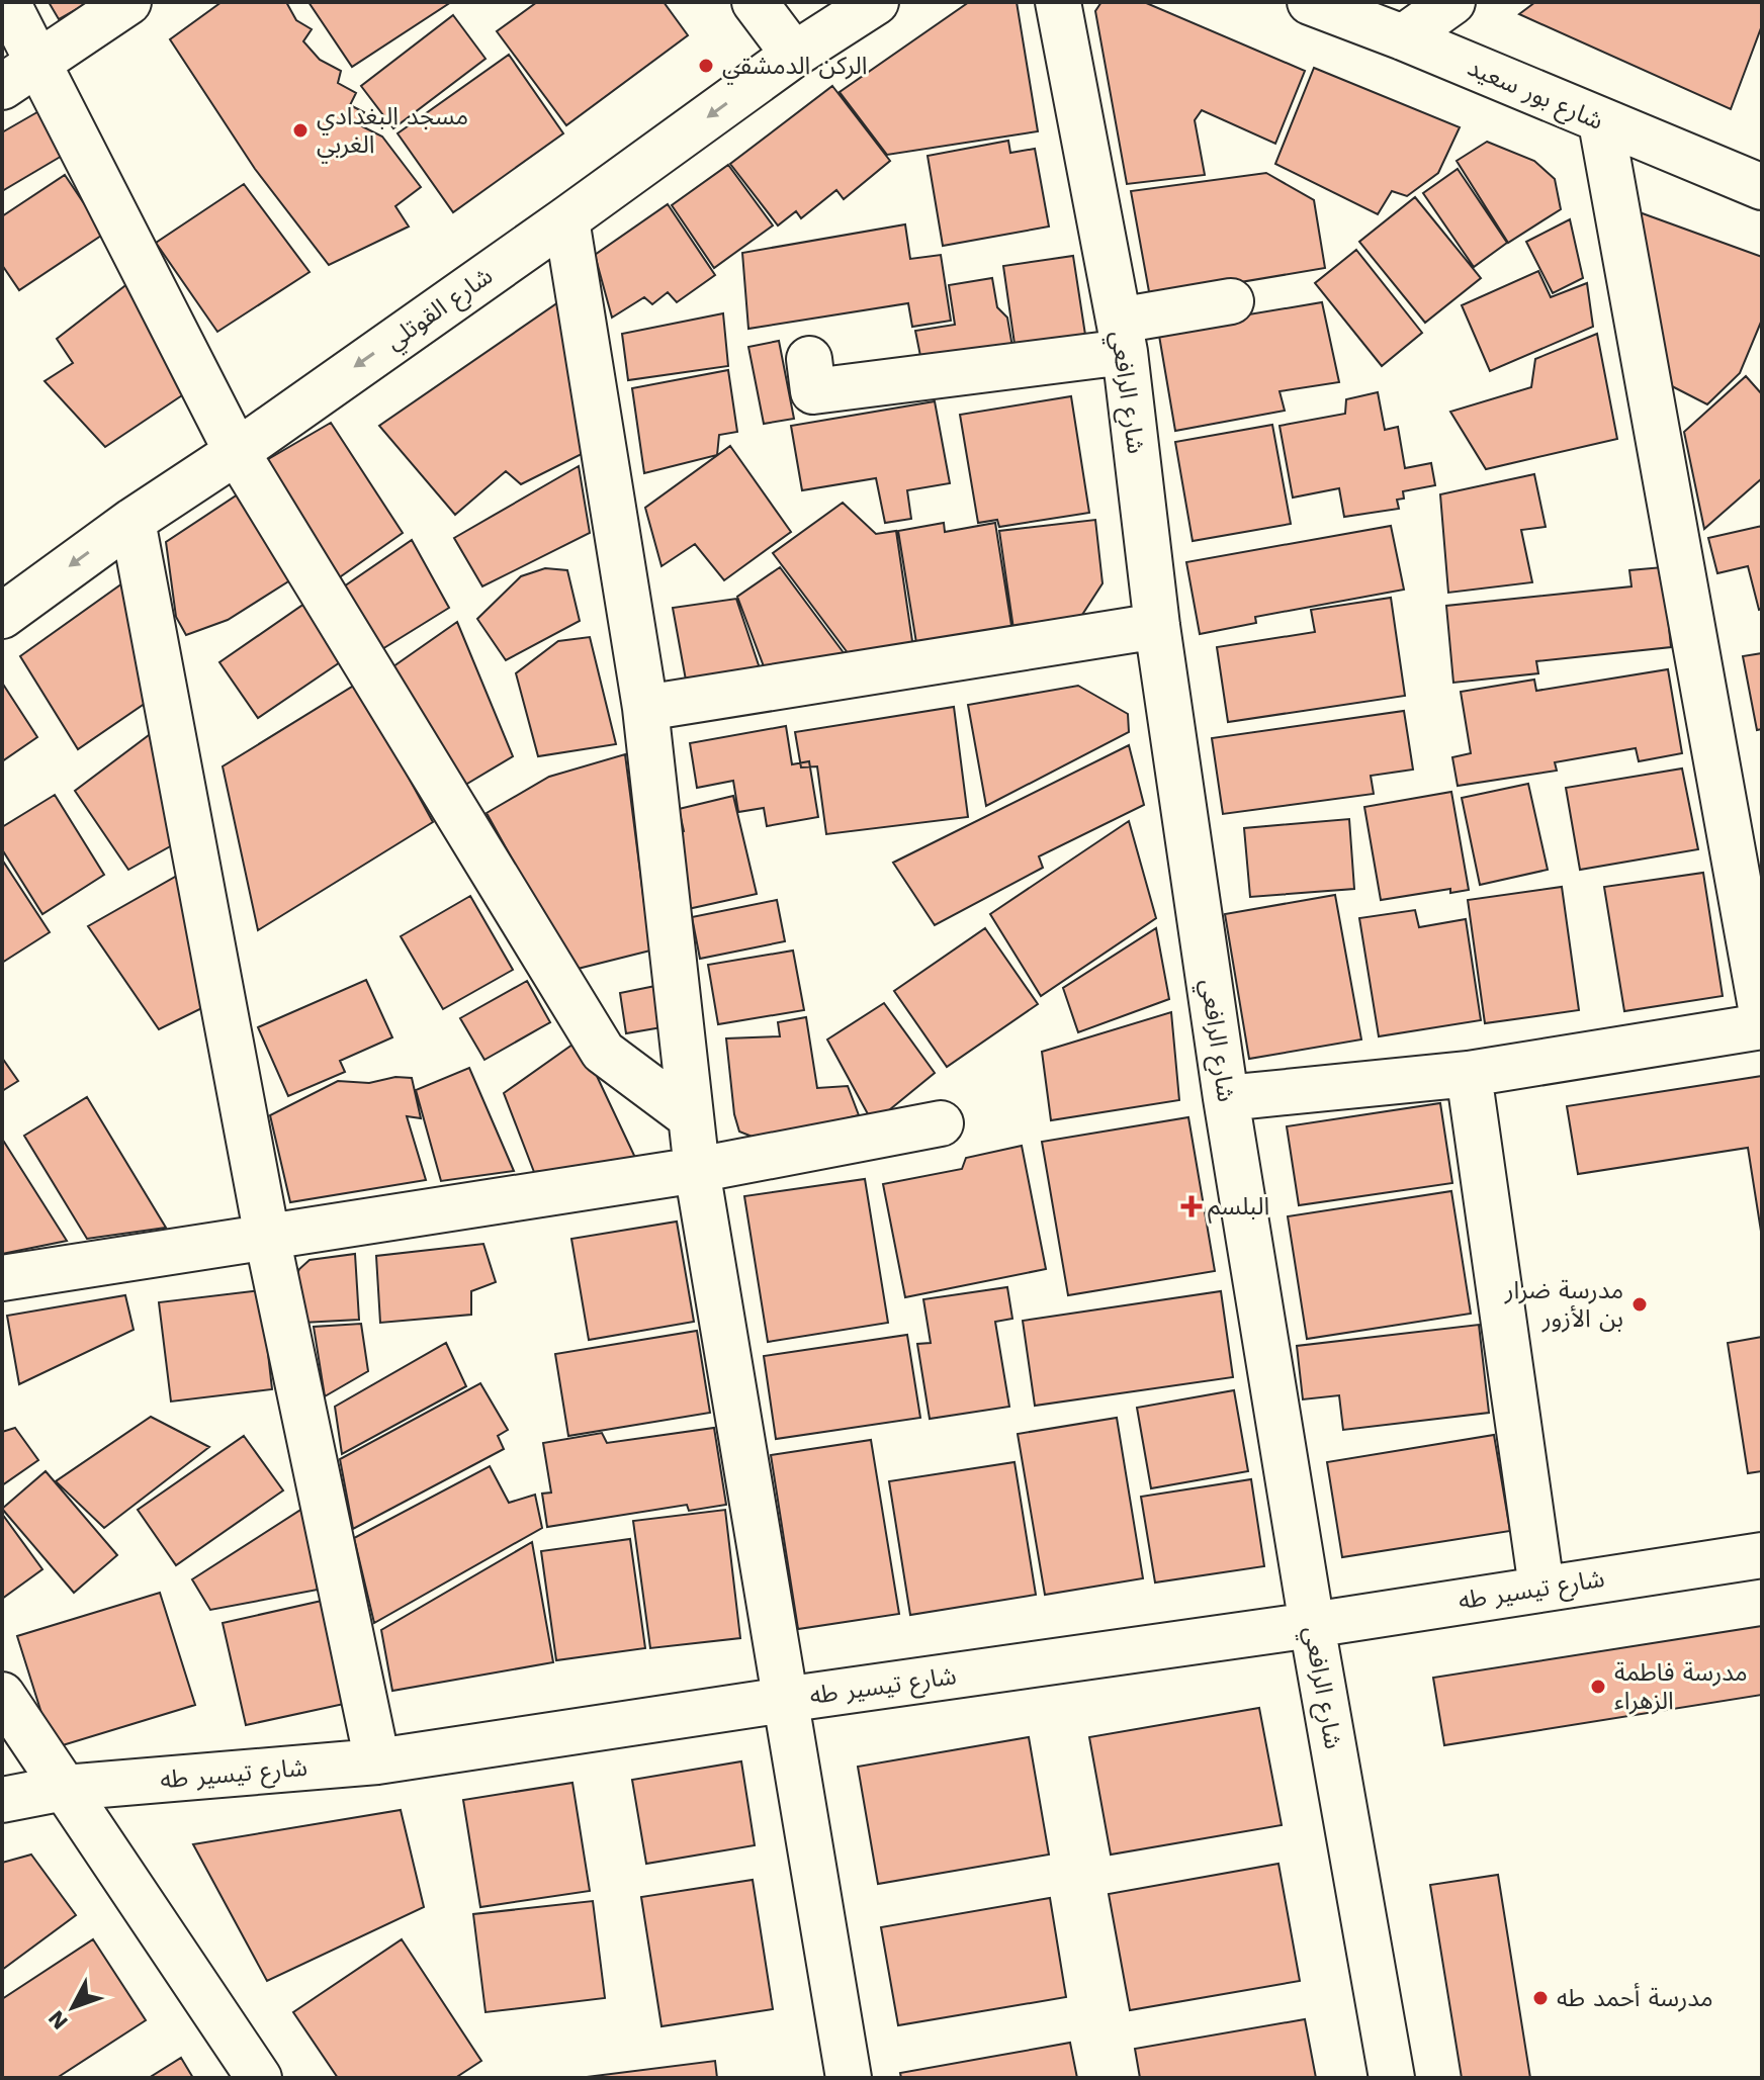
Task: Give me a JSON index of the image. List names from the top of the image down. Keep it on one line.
{"streets":{"street":["شارع بور سعيد","شارع القوتلي","شارع الرافعي","شارع تيسير طه"]},"crossings":[["شارع الرافعي","شارع تيسير طه"]],"one_way":["شارع القوتلي"],"places":{"other":["الركن الدمشقي","مسجد البغدادي الغربي","مدرسة ضرار بن الأزور","مدرسة فاطمة الزهراء","مدرسة أحمد طه"],"health":["البلسم"]},"north":"bottom left"}
